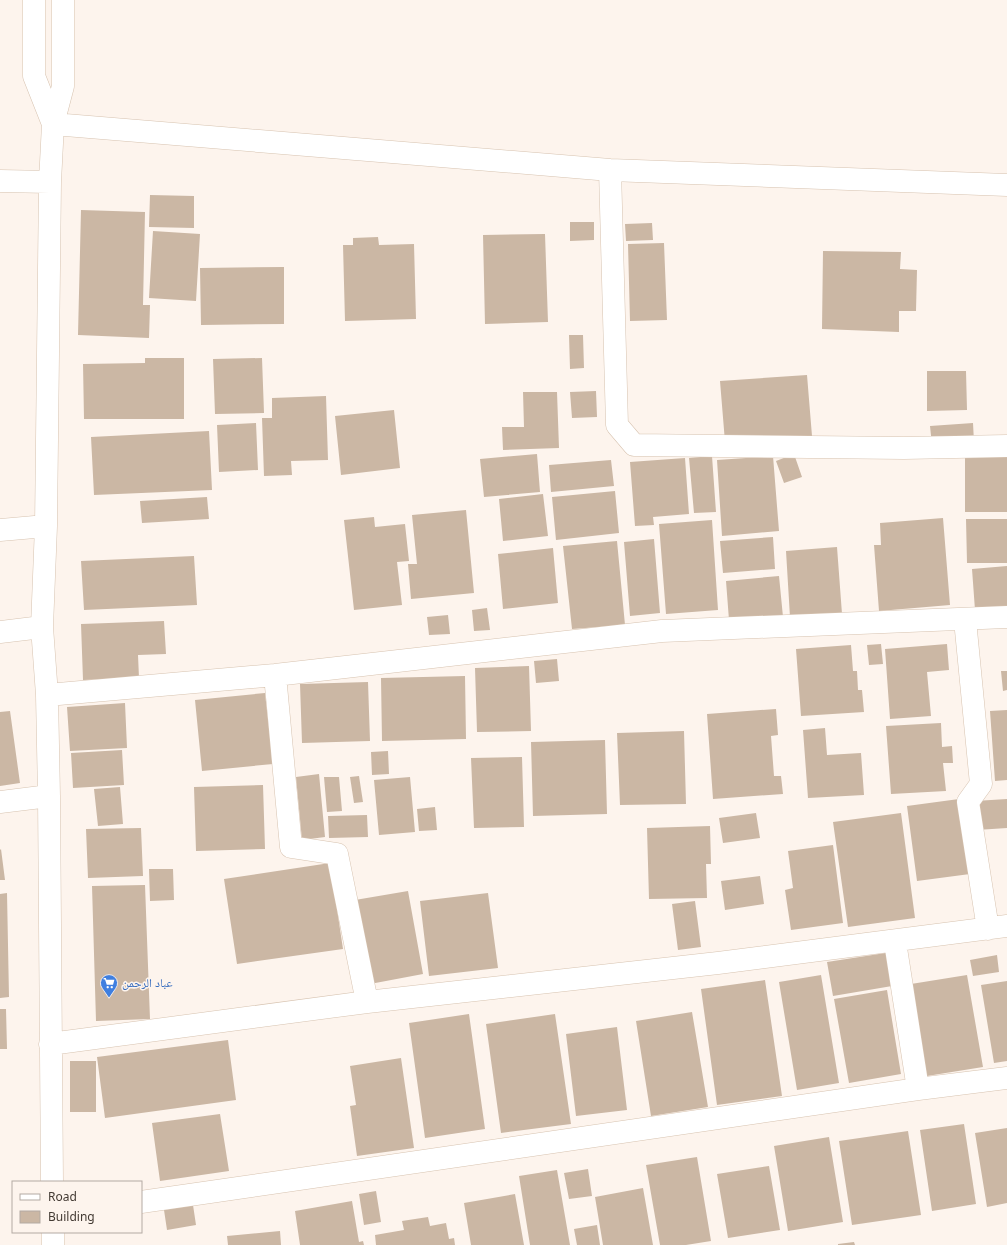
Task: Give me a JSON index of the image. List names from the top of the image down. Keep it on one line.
{"places":{"supermarket":["عباد الرحمن"]},"legend":["Road","Building"]}
